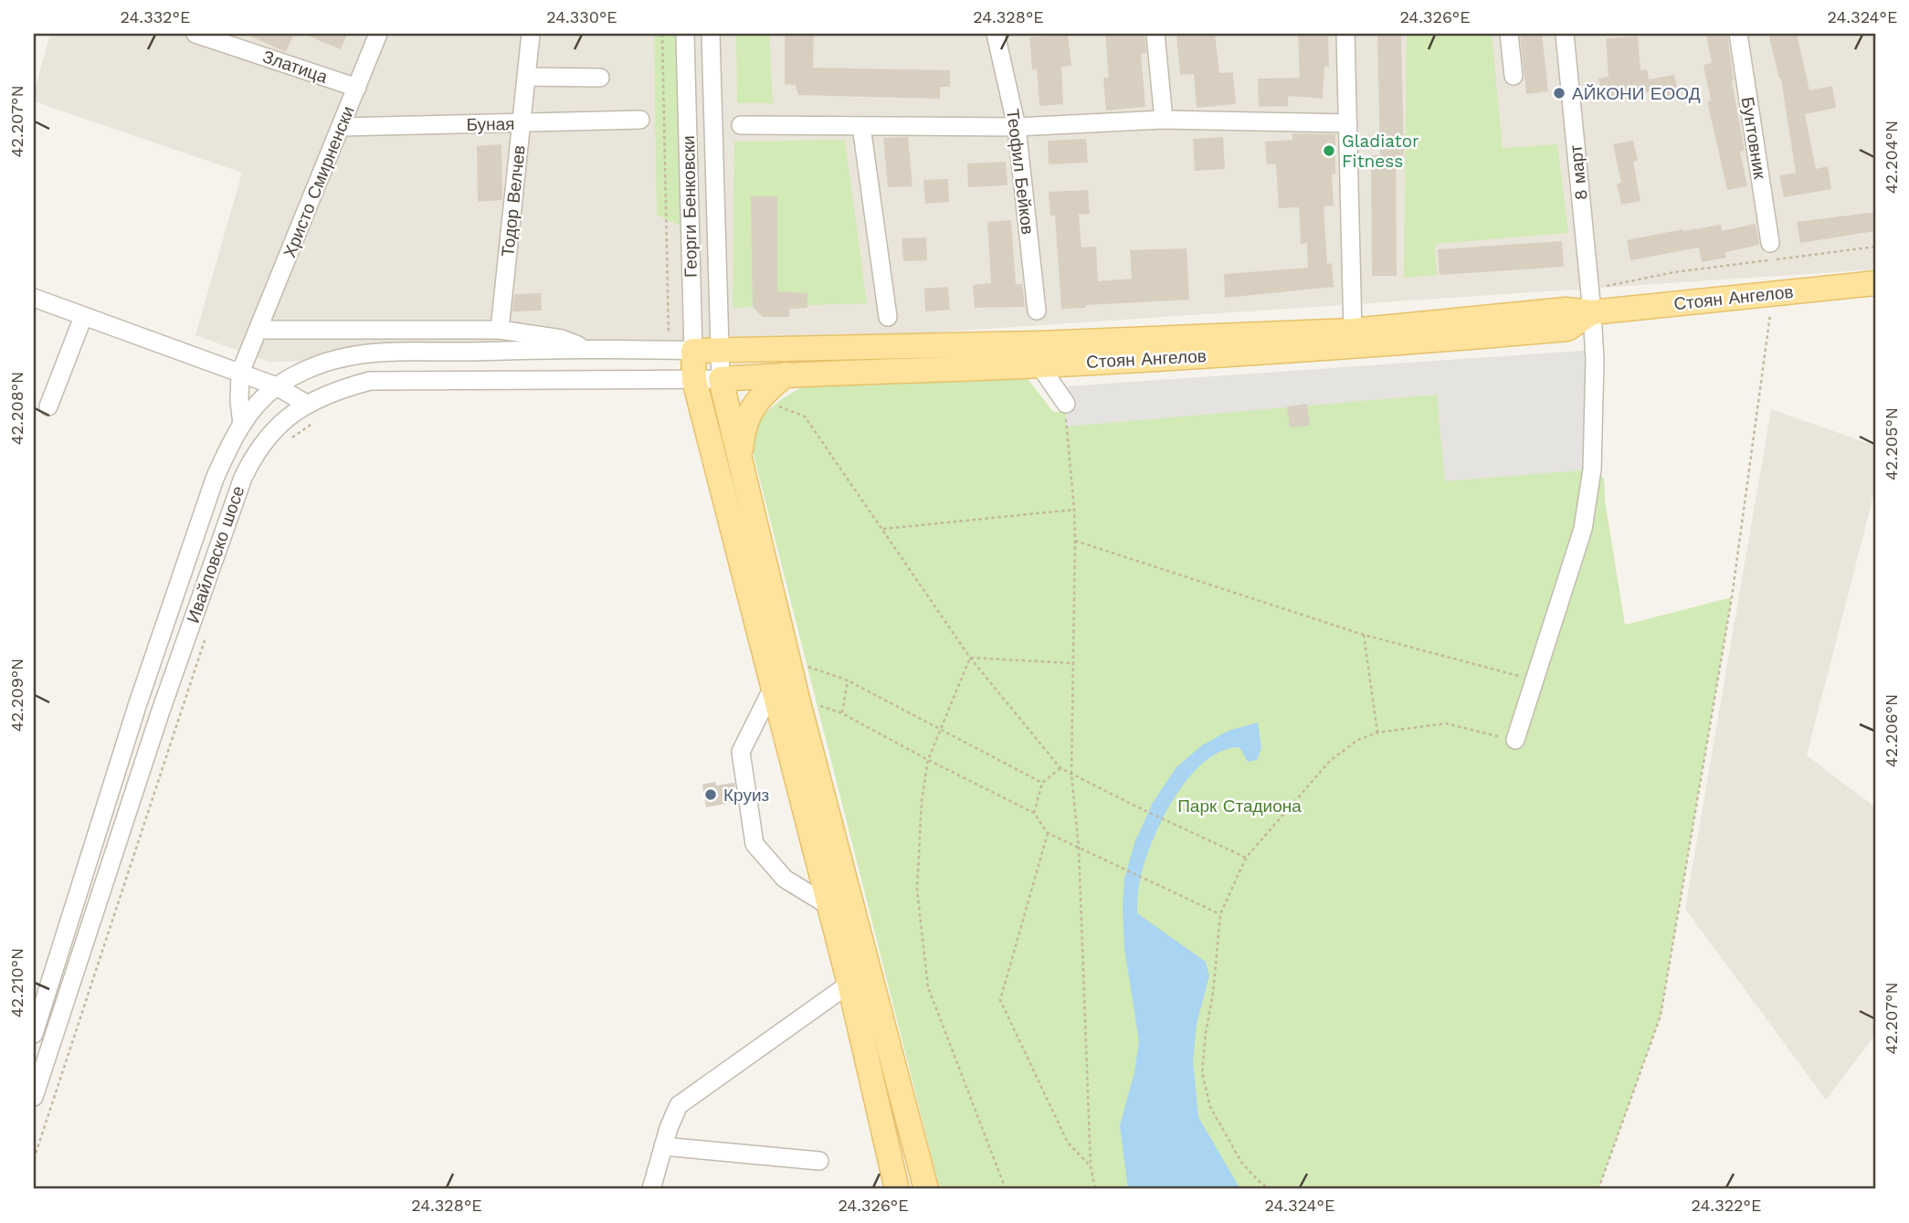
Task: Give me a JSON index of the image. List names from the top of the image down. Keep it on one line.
{"streets":{"main road":["Георги Бенковски","Стоян Ангелов"],"street":["Златица","Буная","Бунтовник","Теофил Бейков","8 март","Христо Смирненски","Тодор Велчев","Ивайловско шосе"]},"crossings":[["Златица","Христо Смирненски"],["Буная","Христо Смирненски"],["Буная","Тодор Велчев"],["8 март","Стоян Ангелов"],["Георги Бенковски","Стоян Ангелов"],["Георги Бенковски","Ивайловско шосе"],["Стоян Ангелов","Ивайловско шосе"]],"parks":["Парк Стадиона"],"places":["АЙКОНИ ЕООД","Gladiator Fitness","Круиз"],"coordinates":["24.332°E","24.330°E","24.328°E","24.326°E","24.324°E","42.207°N","42.204°N","42.208°N","42.205°N","42.209°N","42.206°N","42.210°N","24.322°E"]}
